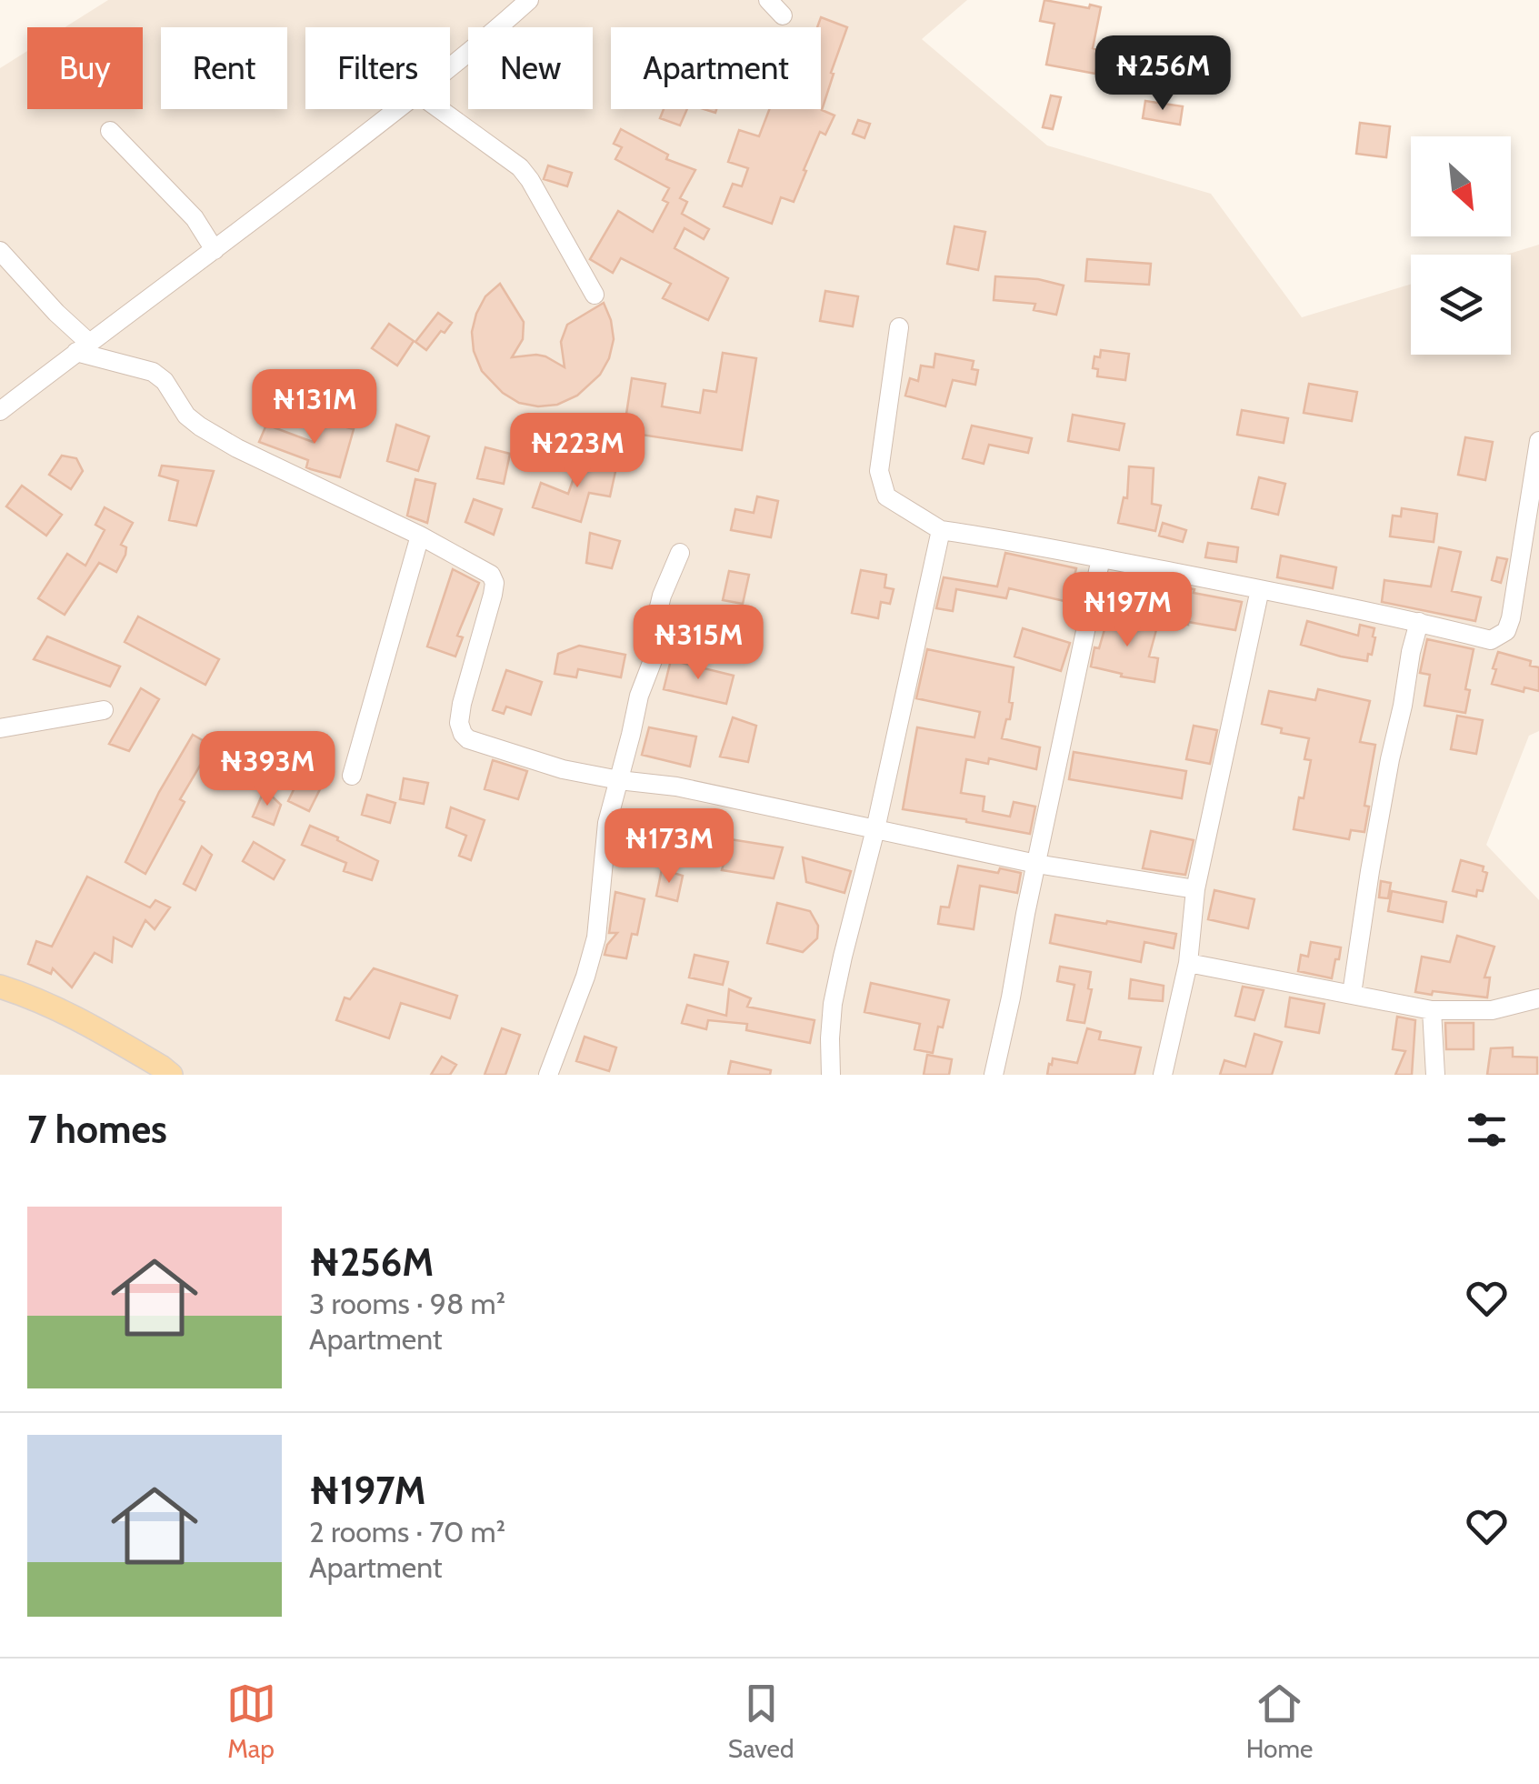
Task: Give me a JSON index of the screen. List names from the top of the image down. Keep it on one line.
{"north":"bottom right","page":{"chip":["Buy","Rent","Filters","New","Apartment"],"price":["₦256M","₦131M","₦223M","₦197M","₦315M","₦393M","₦173M"],"heading":"7 homes","list":[{"name":"₦256M","note":"3 rooms · 98 m² · Apartment"},{"name":"₦197M","note":"2 rooms · 70 m² · Apartment"}],"tabs":["Map","Saved","Home"]}}
